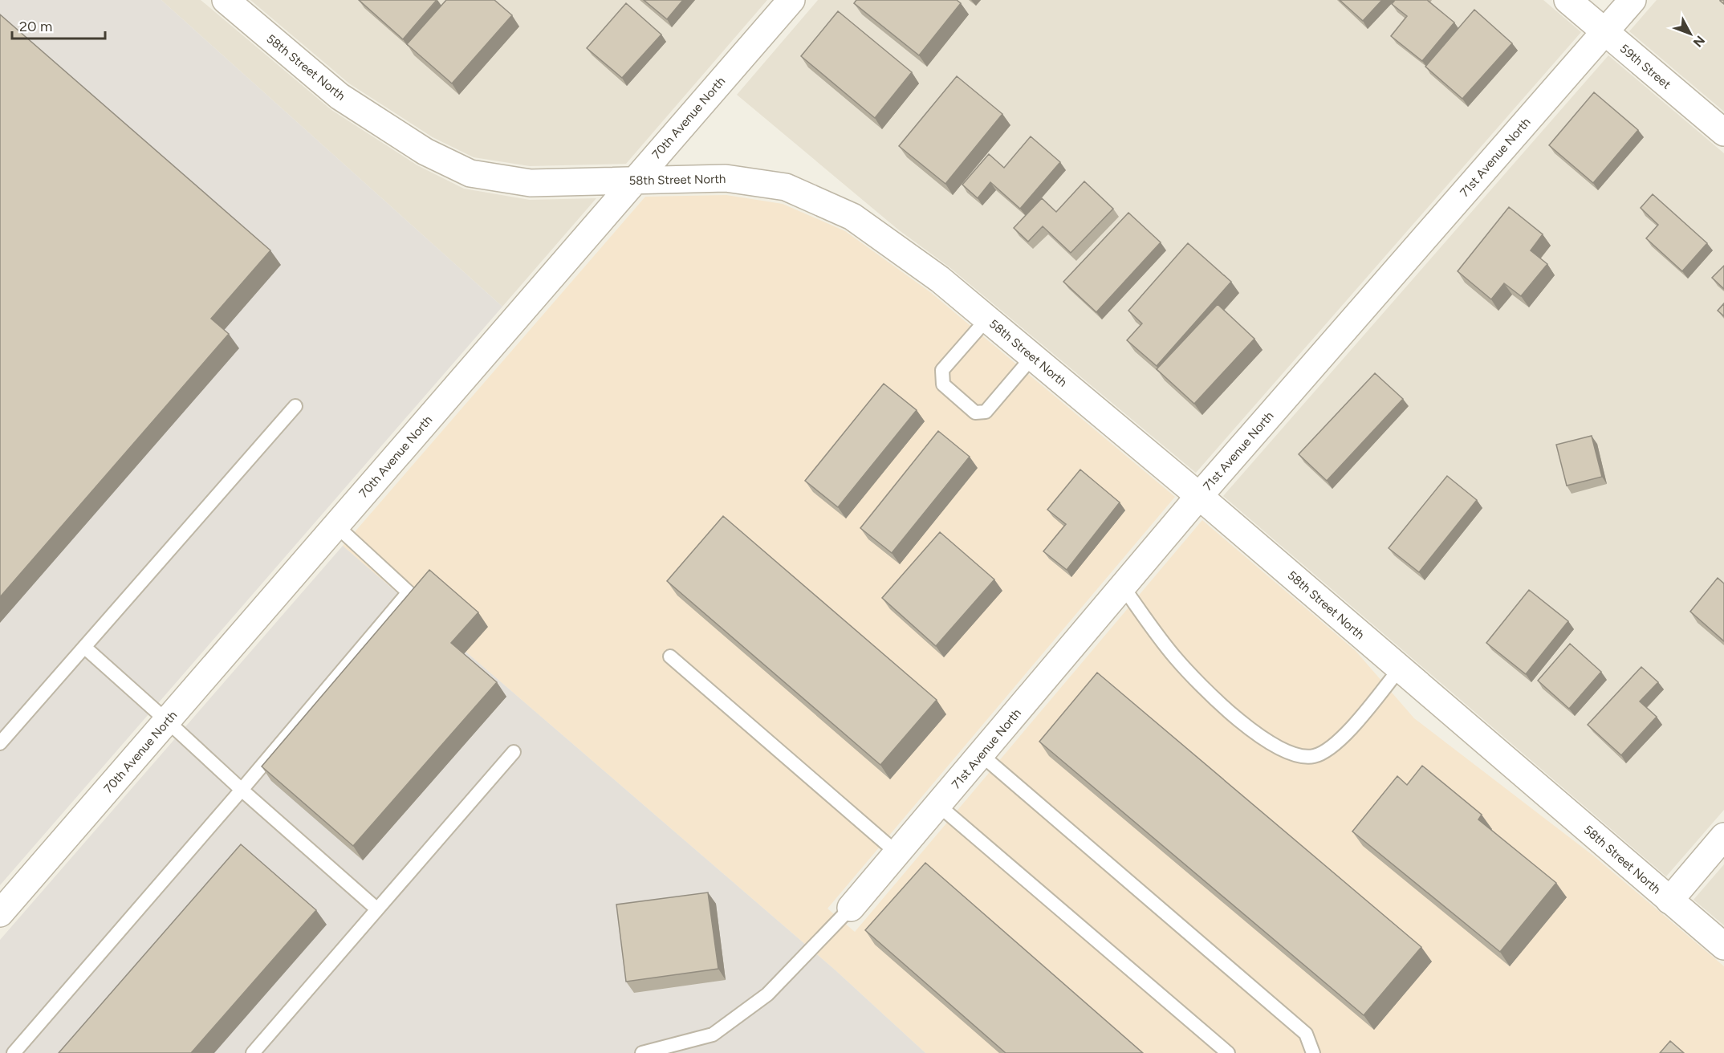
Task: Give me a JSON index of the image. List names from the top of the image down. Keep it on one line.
{"streets":{"street":["59th Street","58th Street North","70th Avenue North","71st Avenue North"]},"crossings":[["59th Street","71st Avenue North"],["58th Street North","70th Avenue North"],["58th Street North","71st Avenue North"]],"scale_bar":"20 m","north":"bottom right"}
